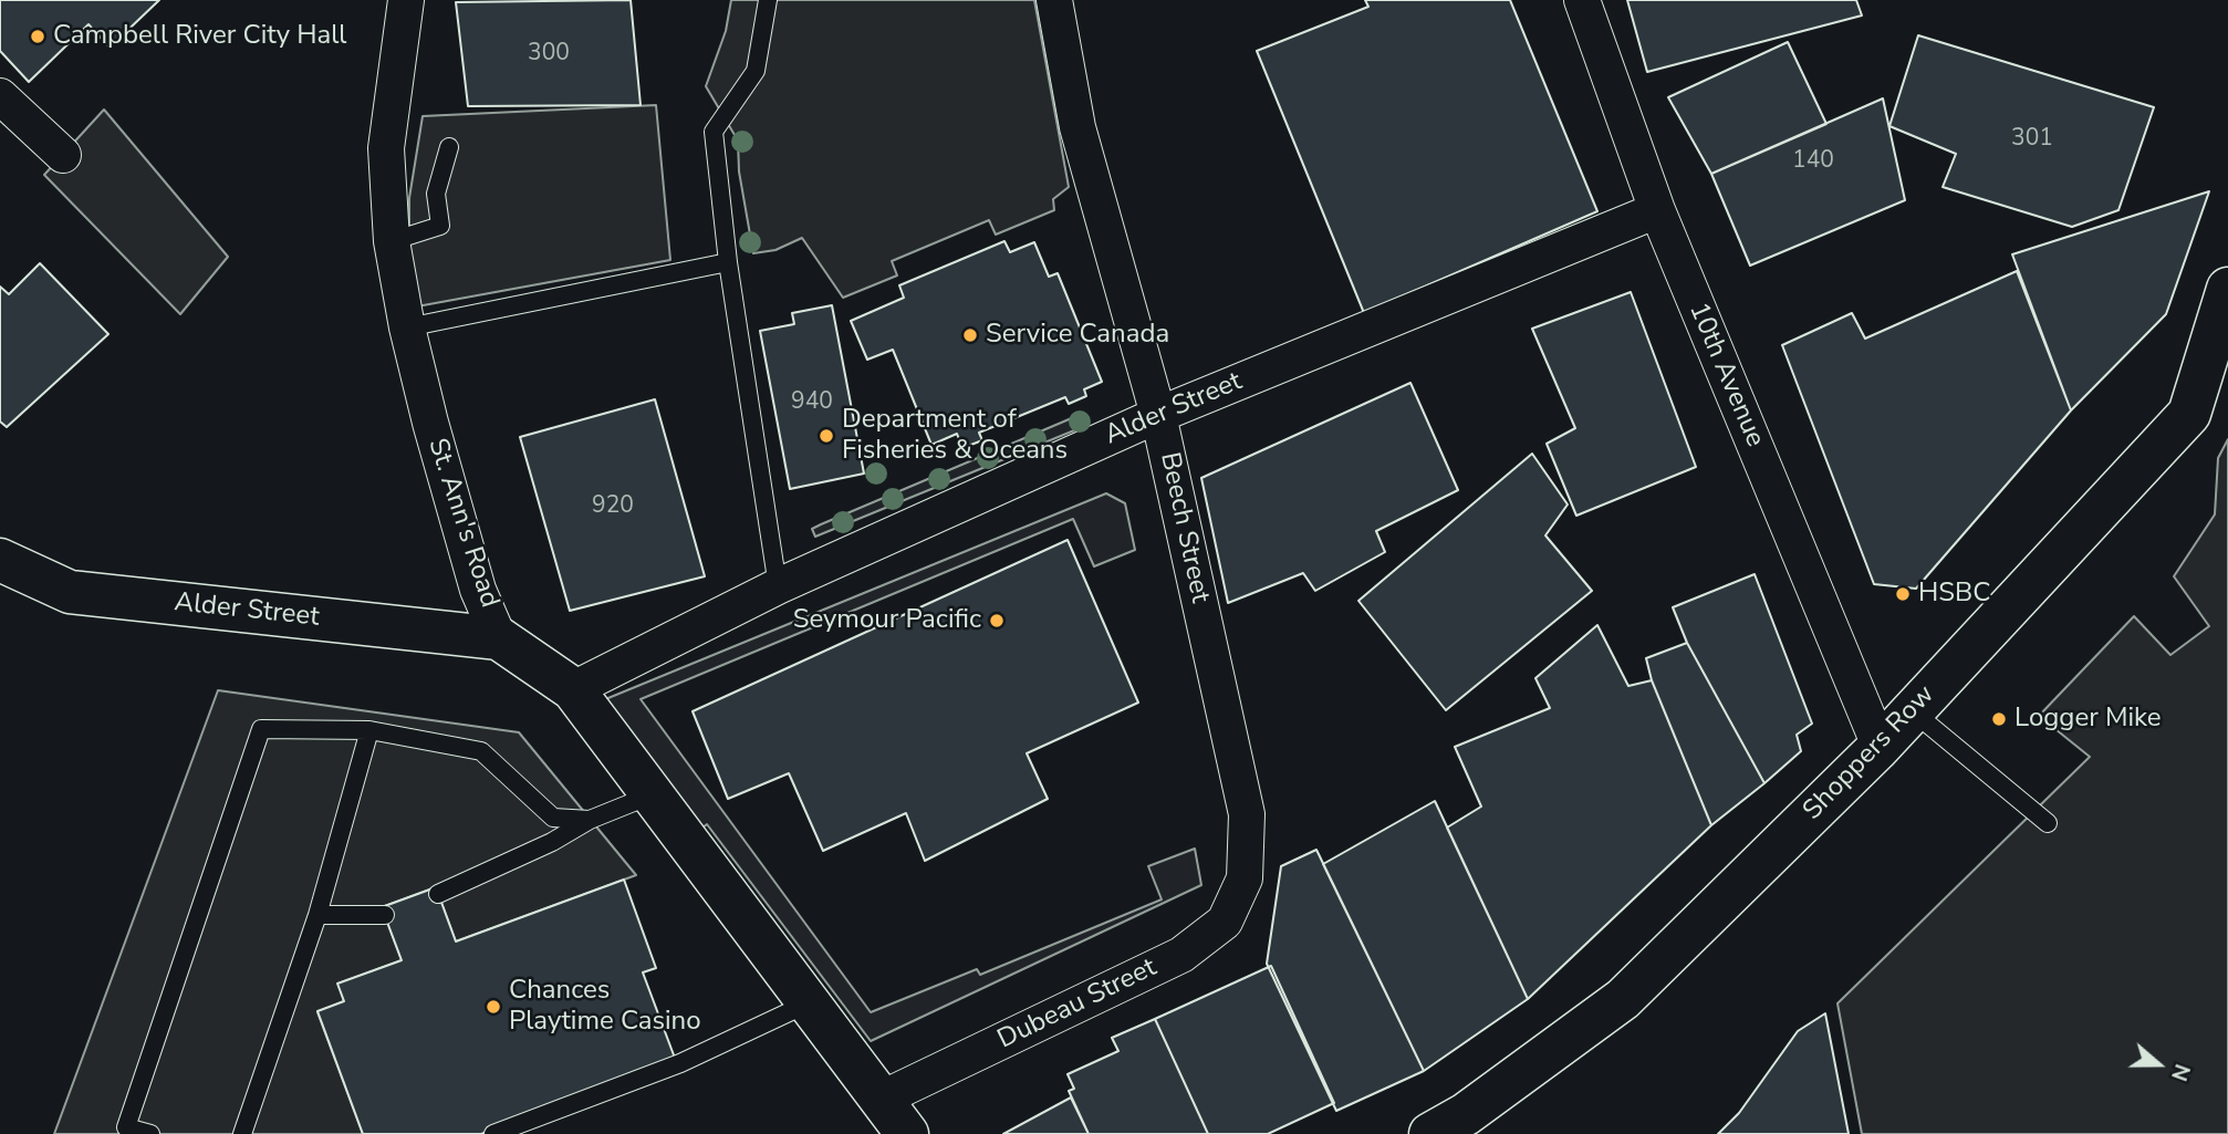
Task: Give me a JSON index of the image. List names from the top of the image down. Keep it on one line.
{"streets":{"street":["10th Avenue","Alder Street","St. Ann's Road","Beech Street","Shoppers Row","Dubeau Street"]},"crossings":[["10th Avenue","Alder Street"],["10th Avenue","Shoppers Row"],["Alder Street","St. Ann's Road"],["Alder Street","Beech Street"],["St. Ann's Road","Dubeau Street"],["Beech Street","Dubeau Street"]],"places":["Campbell River City Hall","Service Canada","Department of Fisheries & Oceans","HSBC","Seymour Pacific","Logger Mike","Chances Playtime Casino"],"house_numbers":["300","301","140","940","920"],"north":"right"}
